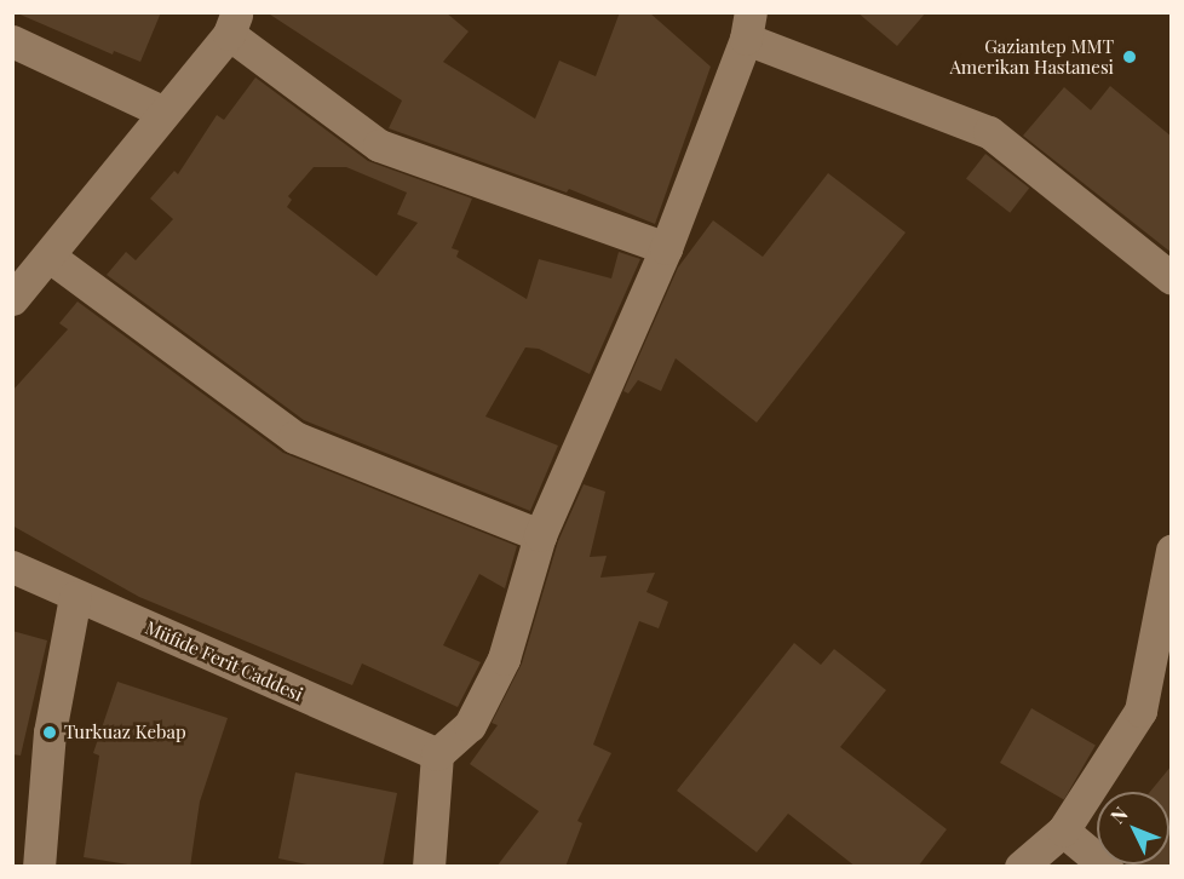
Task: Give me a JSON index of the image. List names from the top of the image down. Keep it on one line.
{"streets":{"street":["Müfide Ferit Caddesi"]},"places":["Gaziantep MMT Amerikan Hastanesi","Turkuaz Kebap"],"north":"top left"}
